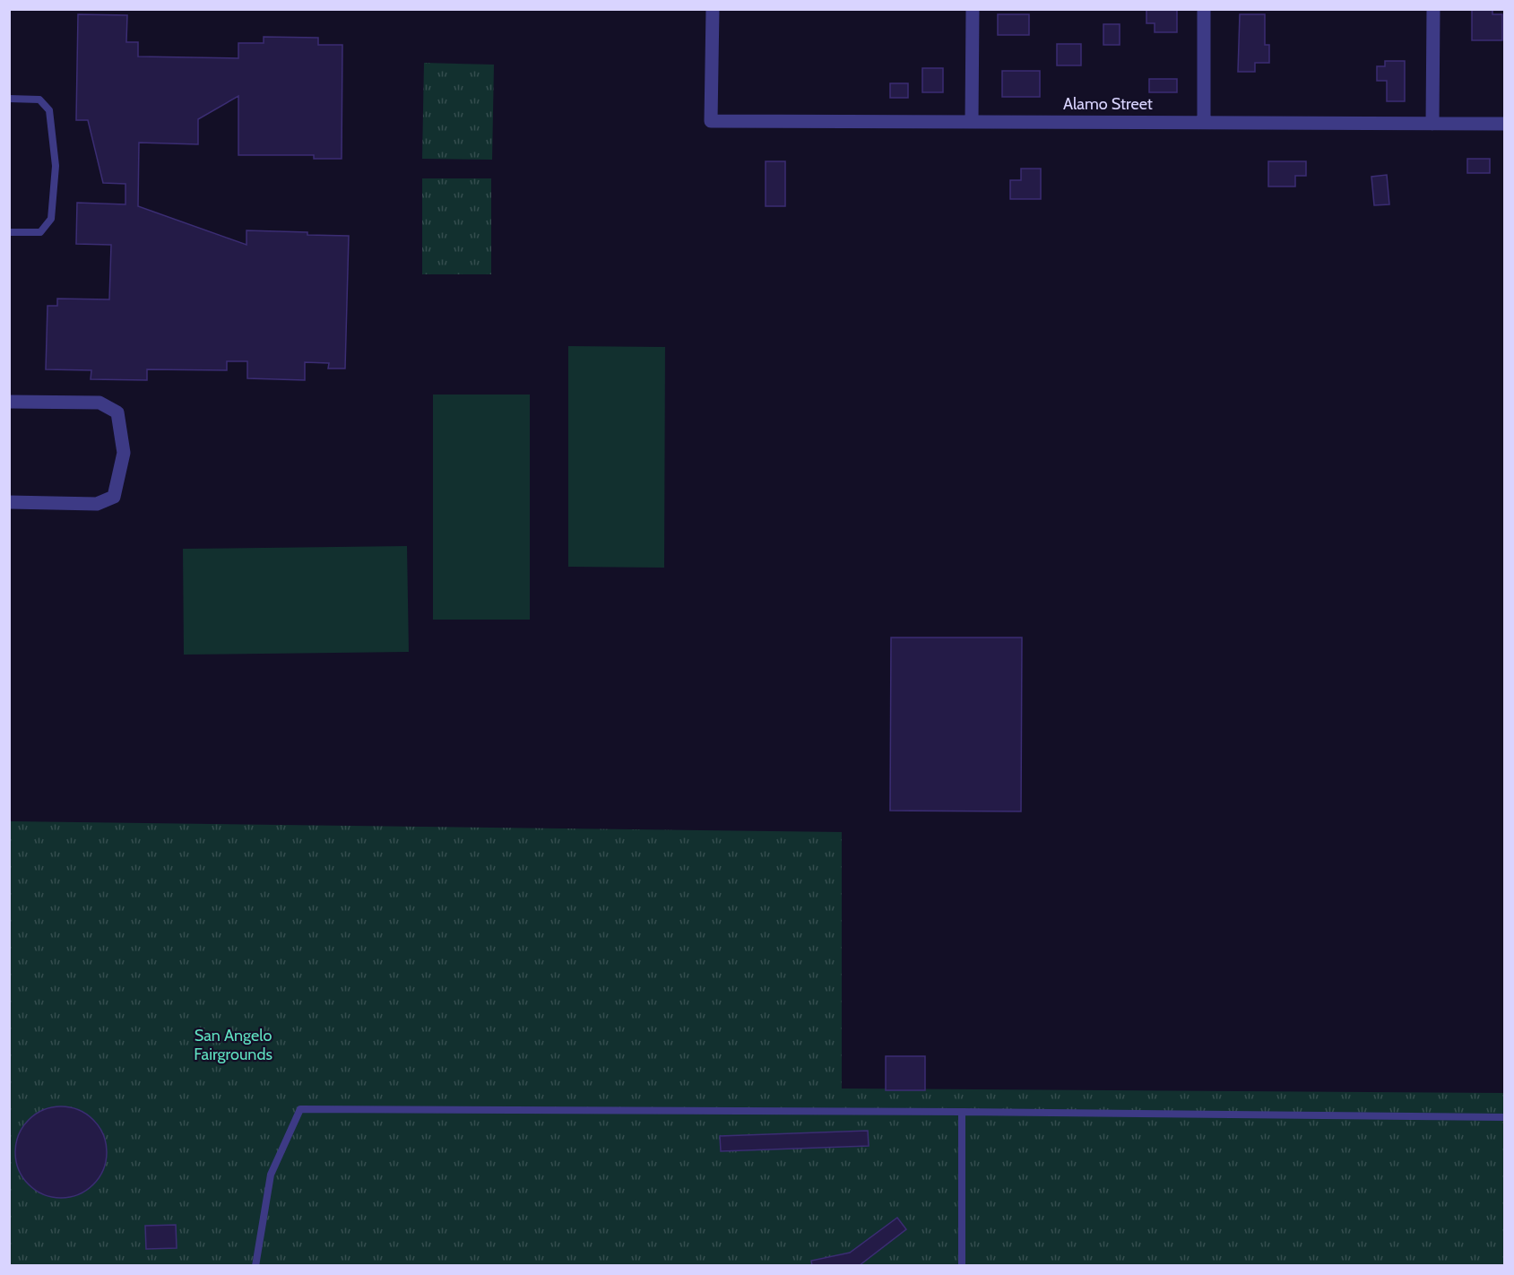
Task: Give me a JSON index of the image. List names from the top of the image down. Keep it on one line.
{"streets":{"street":["Alamo Street"]},"parks":["San Angelo Fairgrounds"]}
